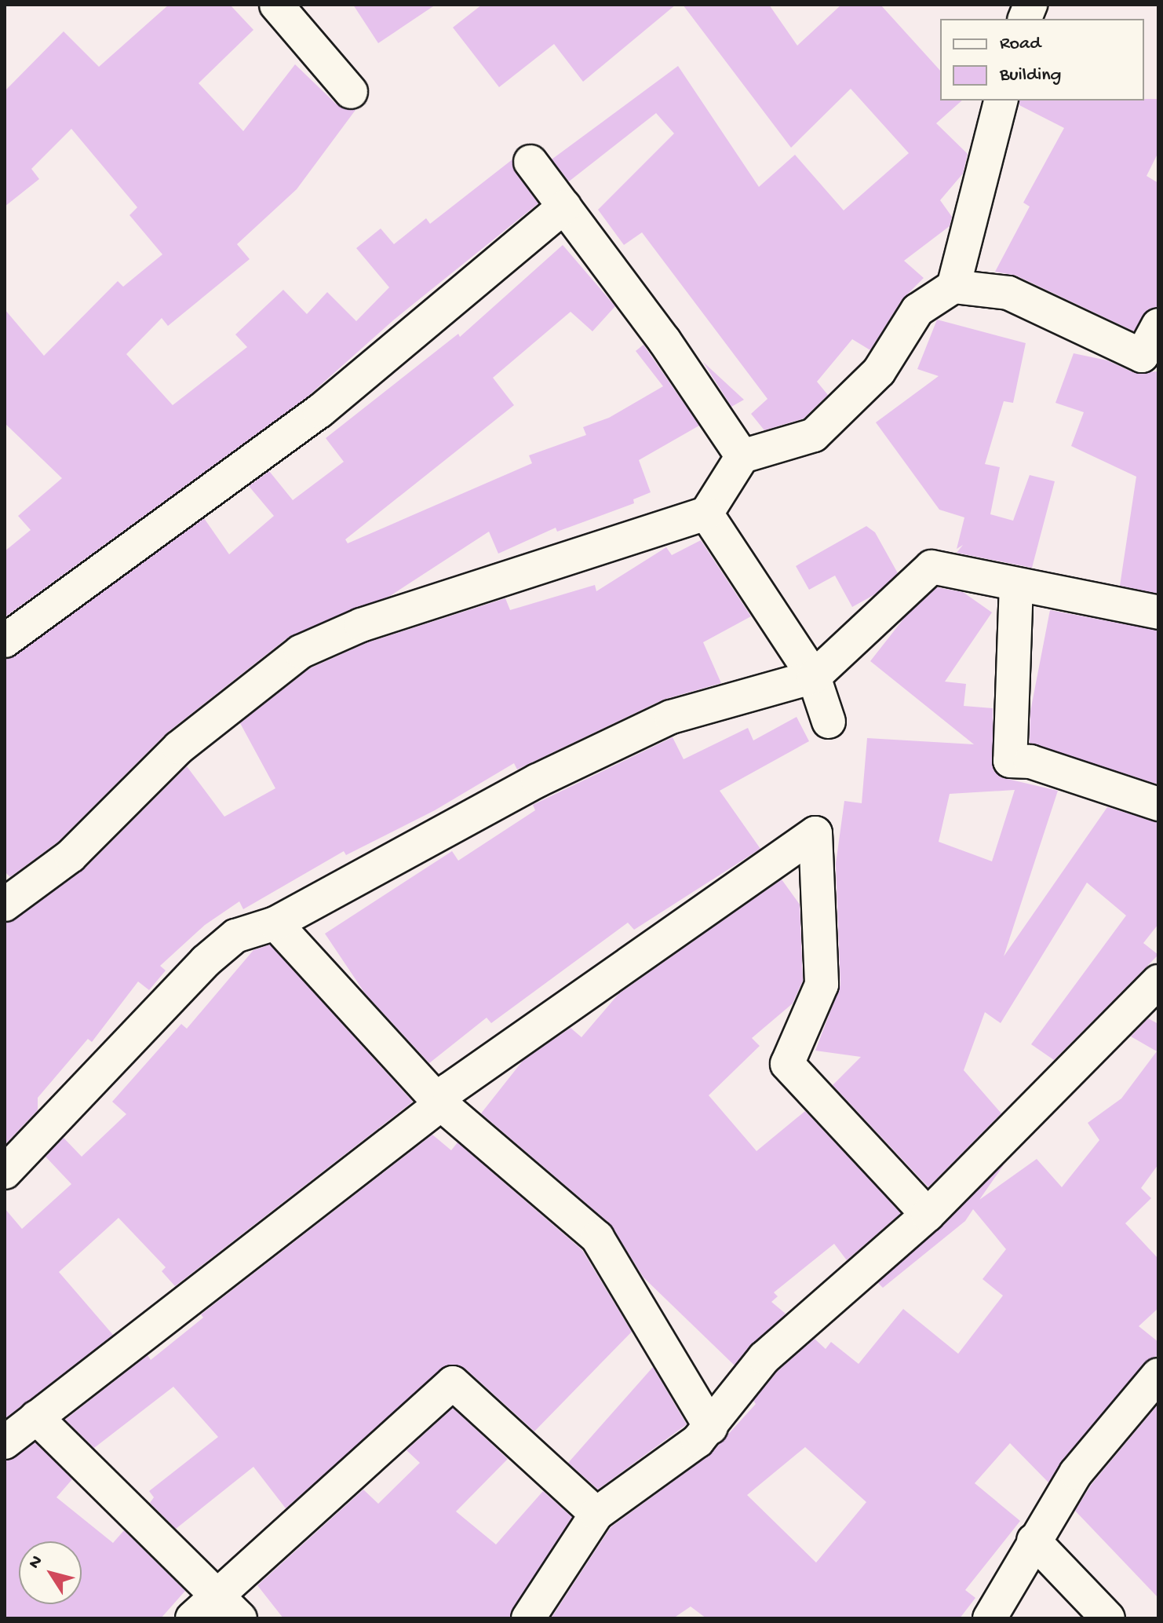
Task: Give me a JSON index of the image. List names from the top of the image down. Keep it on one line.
{"legend":["Road","Building"],"north":"top left"}
